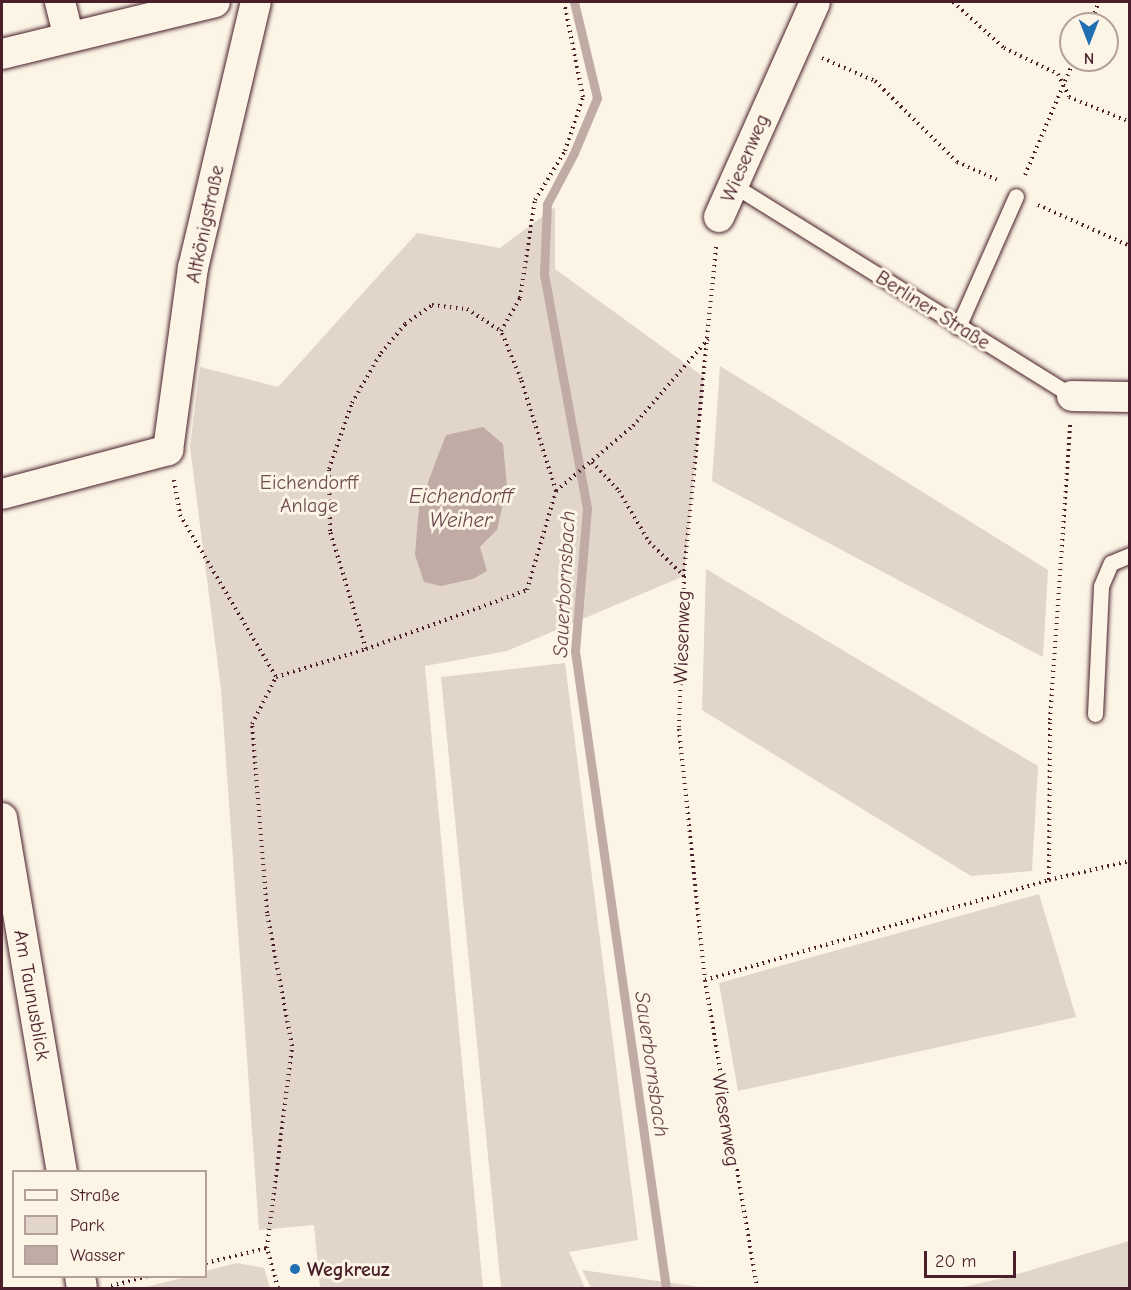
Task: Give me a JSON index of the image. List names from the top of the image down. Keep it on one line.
{"streets":{"street":["Wiesenweg","Altkönigstraße","Am Taunusblick"],"lane":["Berliner Straße"]},"water":["Eichendorff Weiher","Sauerbornsbach"],"parks":["Eichendorff Anlage"],"places":["Wegkreuz"],"legend":["Straße","Park","Wasser"],"scale_bar":"20 m","north":"bottom"}
